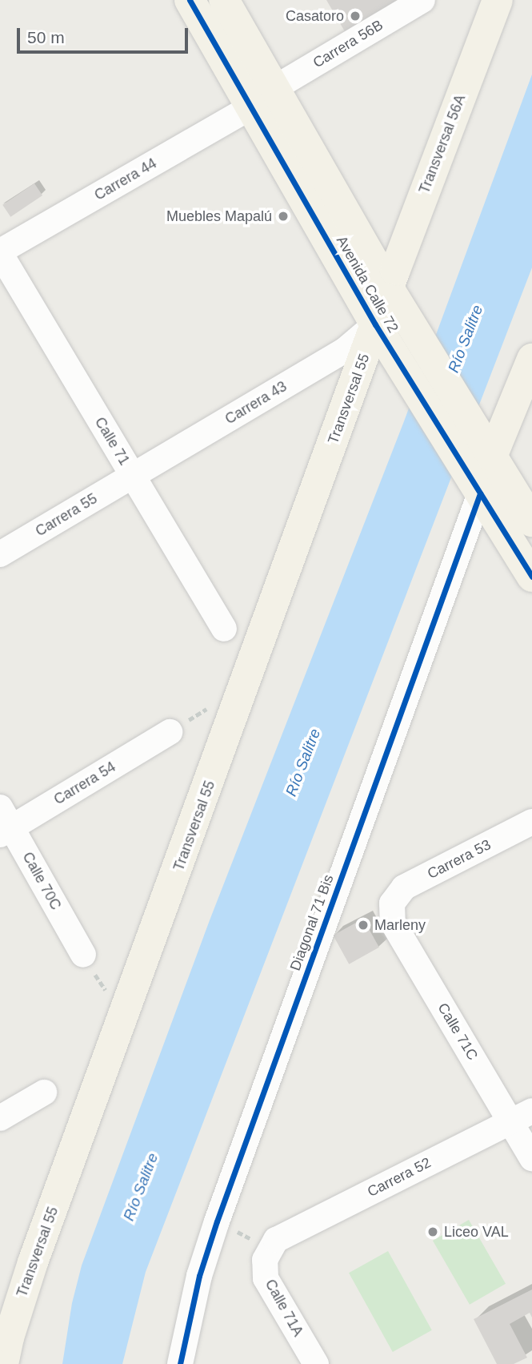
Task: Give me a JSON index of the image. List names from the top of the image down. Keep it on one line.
{"streets":{"main road":["Transversal 56A","Avenida Calle 72","Transversal 55"],"street":["Carrera 56B","Carrera 44","Carrera 43","Calle 71","Carrera 55","Carrera 54","Carrera 53","Calle 70C","Diagonal 71 Bis","Calle 71C","Carrera 52","Calle 71A"]},"crossings":[["Carrera 56B","Avenida Calle 72"],["Transversal 56A","Avenida Calle 72"],["Transversal 56A","Transversal 55"],["Carrera 44","Avenida Calle 72"],["Carrera 44","Calle 71"],["Avenida Calle 72","Transversal 55"],["Avenida Calle 72","Carrera 43"],["Avenida Calle 72","Diagonal 71 Bis"],["Transversal 55","Carrera 43"],["Carrera 43","Calle 71"],["Carrera 43","Carrera 55"],["Calle 71","Carrera 55"],["Carrera 54","Calle 70C"],["Carrera 53","Calle 71C"],["Calle 71C","Carrera 52"],["Carrera 52","Calle 71A"]],"water":["Río Salitre"],"places":["Casatoro","Muebles Mapalú","Marleny","Liceo VAL"],"scale_bar":"50 m"}
